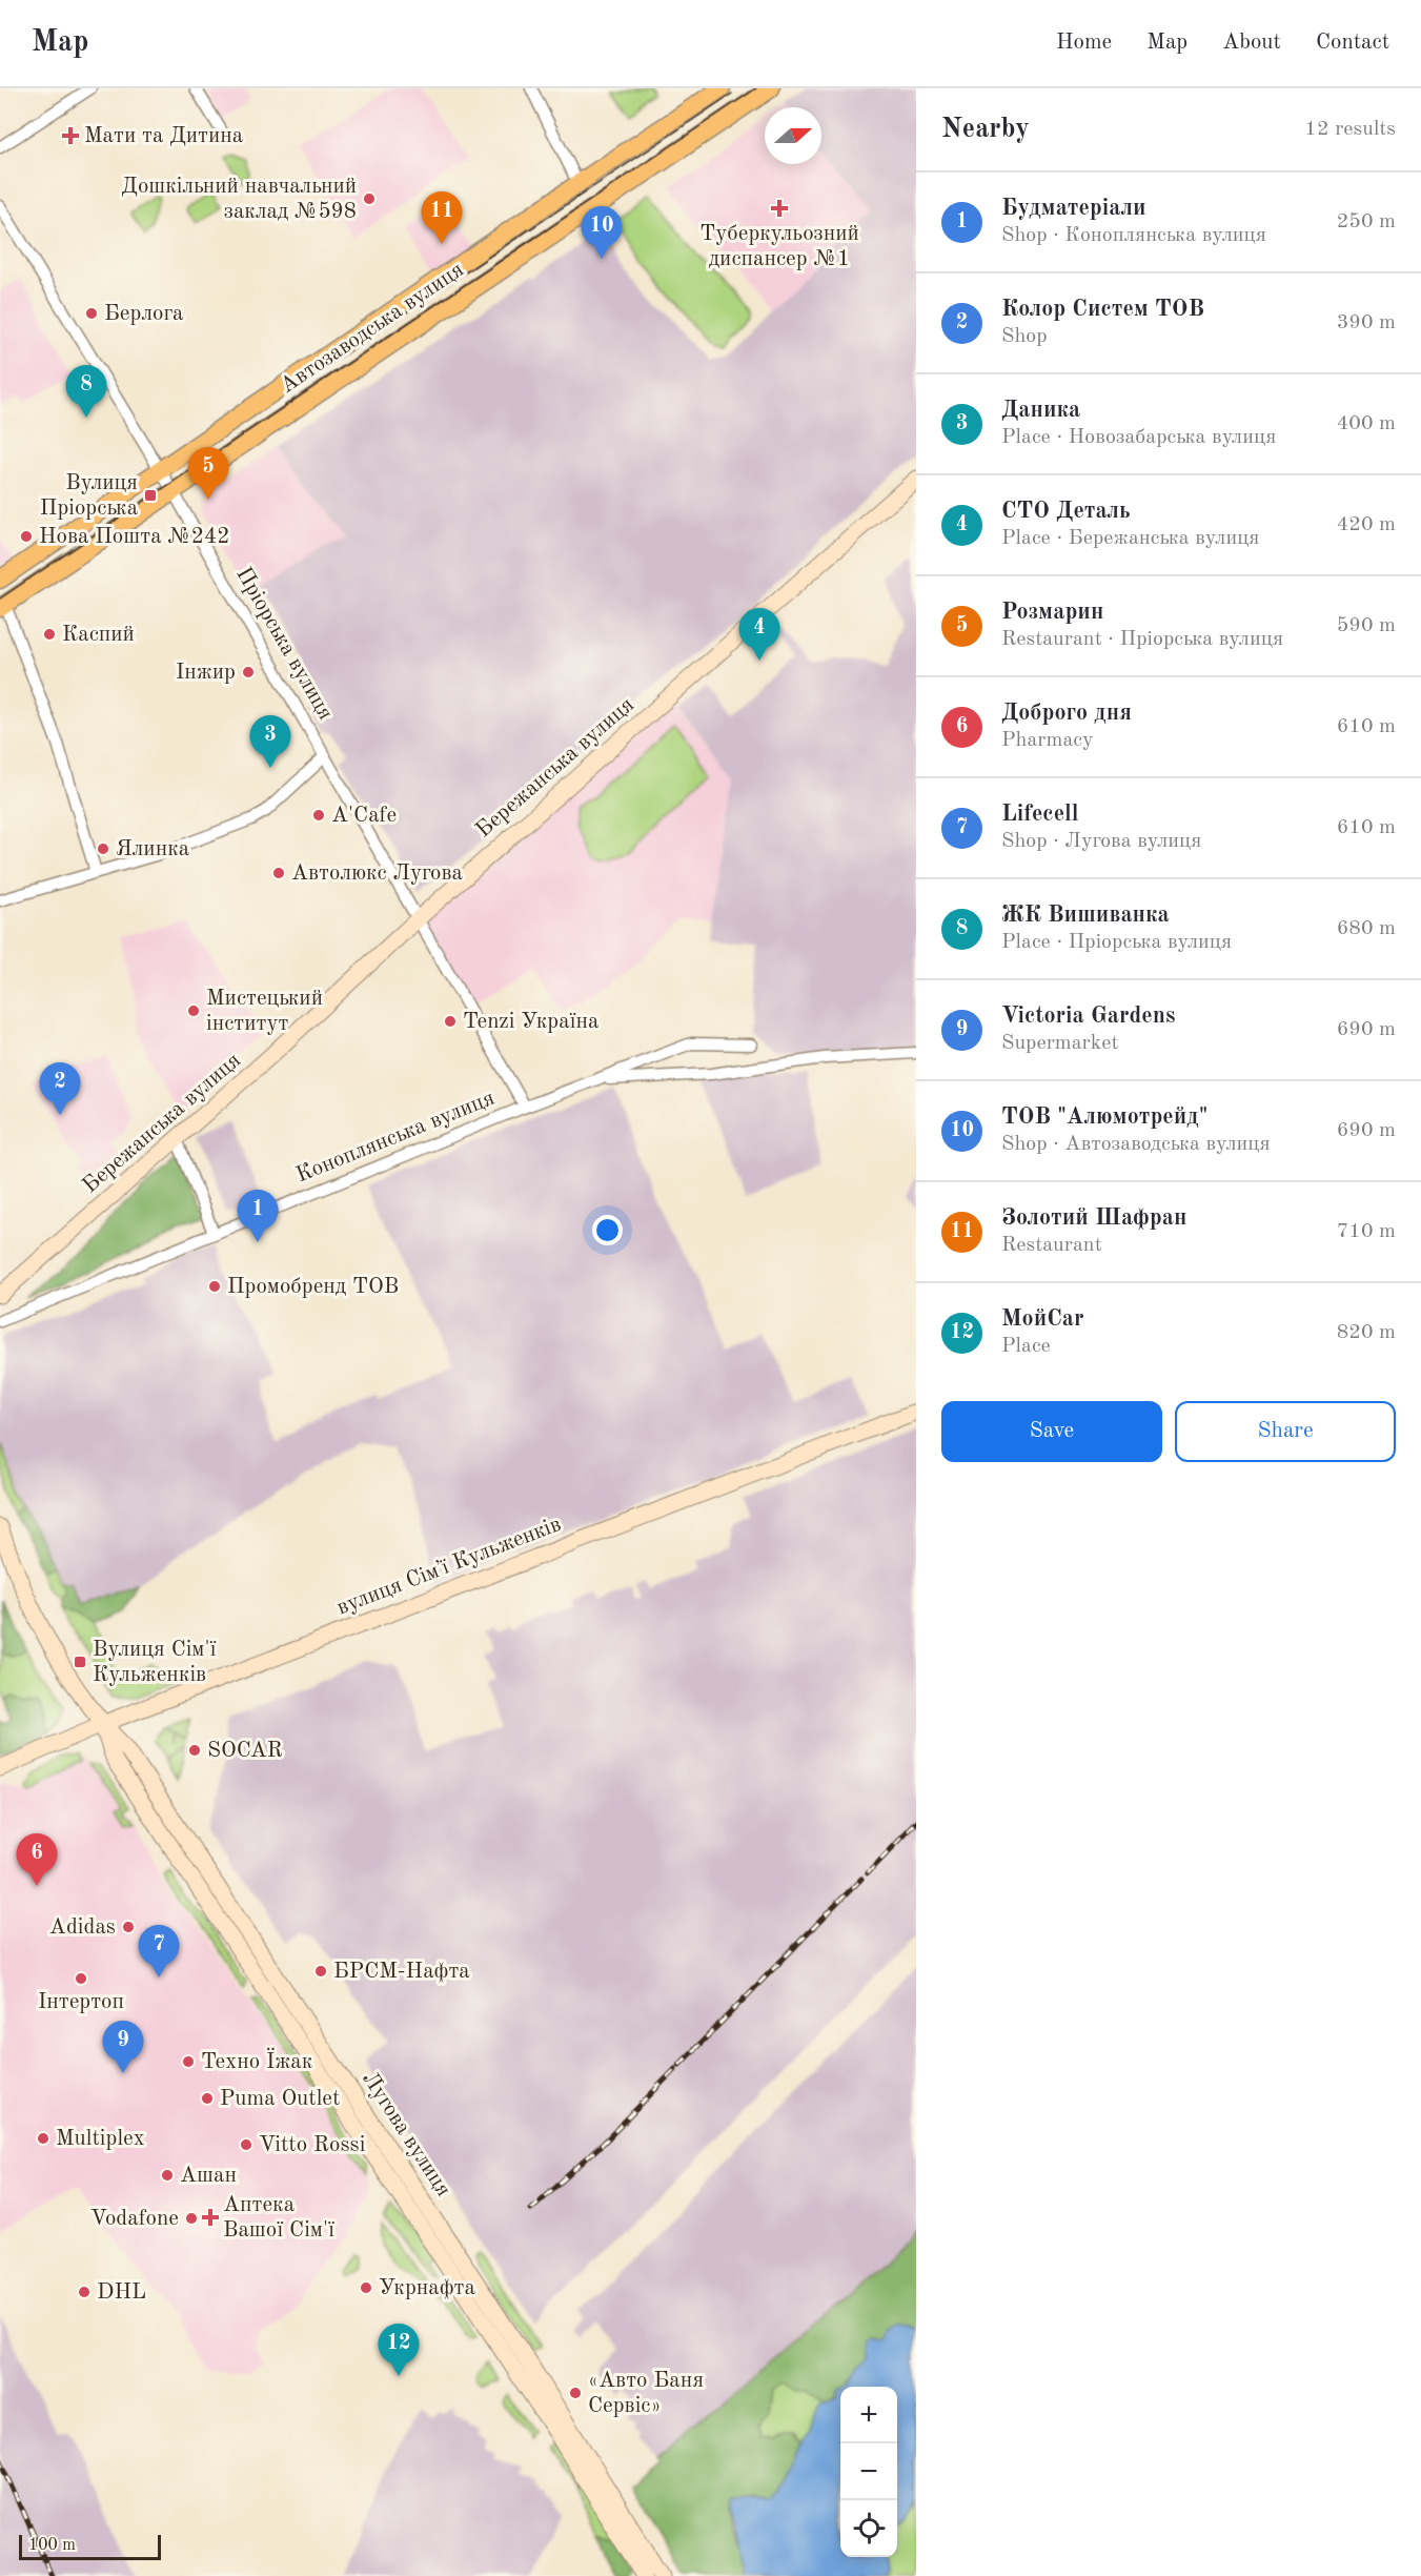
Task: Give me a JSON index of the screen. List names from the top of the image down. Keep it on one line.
{"streets":{"main road":["Автозаводська вулиця","Бережанська вулиця","вулиця Сімʼї Кульженків","Лугова вулиця"],"street":["Пріорська вулиця","Коноплянська вулиця"]},"crossings":[["Автозаводська вулиця","Пріорська вулиця"],["Пріорська вулиця","Бережанська вулиця"],["Пріорська вулиця","Коноплянська вулиця"],["вулиця Сімʼї Кульженків","Лугова вулиця"]],"places":{"health":["Мати та Дитина","Туберкульозний диспансер №1","Аптека Вашої Сім'ї"],"other":["Дошкільний навчальний заклад №598","Берлога","Нова Пошта №242","Каспий","Інжир","A'Cafe","Ялинка","Автолюкс Лугова","Мистецький інститут","Tenzi Україна","Промобренд ТОВ","SOCAR","Adidas","БРСМ-Нафта","Інтертоп","Техно Їжак","Puma Outlet","Multiplex","Vitto Rossi","Ашан","Vodafone","Укрнафта","DHL","«Авто Баня Сервіс»"],"transit":["Вулиця Пріорська","Вулиця Сім'ї Кульженків"]},"scale_bar":"100 m","north":"right","page":{"header":"Map","nav":["Home","Map","About","Contact"],"heading":["Nearby","12 results"],"list":[{"mark":"1","name":"Будматеріали","note":"Shop · Коноплянська вулиця","value":"250 m"},{"mark":"2","name":"Колор Систем ТОВ","note":"Shop","value":"390 m"},{"mark":"3","name":"Даника","note":"Place · Новозабарська вулиця","value":"400 m"},{"mark":"4","name":"СТО Деталь","note":"Place · Бережанська вулиця","value":"420 m"},{"mark":"5","name":"Розмарин","note":"Restaurant · Пріорська вулиця","value":"590 m"},{"mark":"6","name":"Доброго дня","note":"Pharmacy","value":"610 m"},{"mark":"7","name":"Lifecell","note":"Shop · Лугова вулиця","value":"610 m"},{"mark":"8","name":"ЖК Вишиванка","note":"Place · Пріорська вулиця","value":"680 m"},{"mark":"9","name":"Victoria Gardens","note":"Supermarket","value":"690 m"},{"mark":"10","name":"ТОВ \"Алюмотрейд\"","note":"Shop · Автозаводська вулиця","value":"690 m"},{"mark":"11","name":"Золотий Шафран","note":"Restaurant","value":"710 m"},{"mark":"12","name":"МойCar","note":"Place","value":"820 m"}],"pins":["11","10","8","5","4","3","2","1","6","7","9","12"],"buttons":["Save","Share"],"map_buttons":["+","−"],"scale":"100 m"}}
